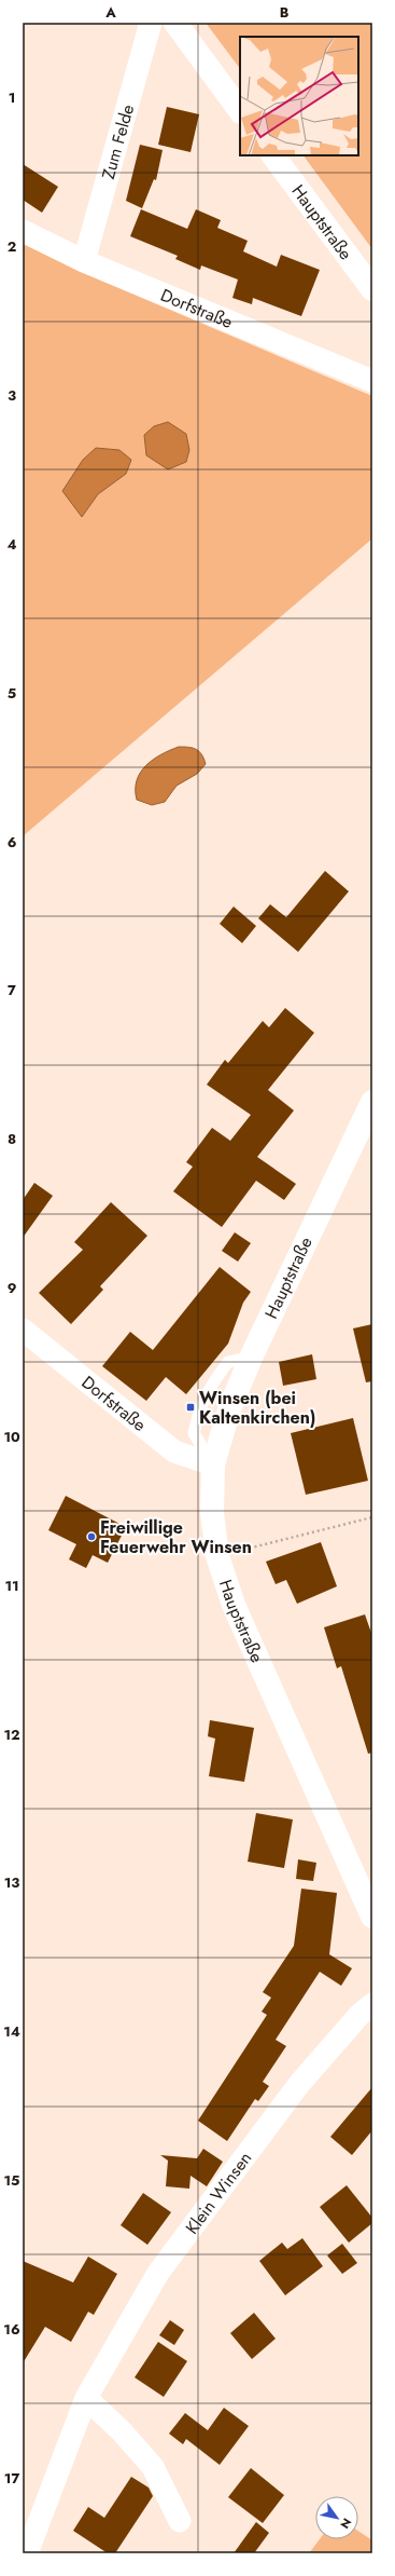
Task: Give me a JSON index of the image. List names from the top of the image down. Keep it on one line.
{"streets":{"street":["Zum Felde","Hauptstraße","Dorfstraße","Klein Winsen"]},"crossings":[["Zum Felde","Dorfstraße"],["Hauptstraße","Dorfstraße"]],"places":{"transit":["Winsen (bei Kaltenkirchen)"],"other":["Freiwillige Feuerwehr Winsen"]},"north":"bottom right","grid":{"columns":["A","B"],"rows":["1","2","3","4","5","6","7","8","9","10","11","12","13","14","15","16","17"]}}
